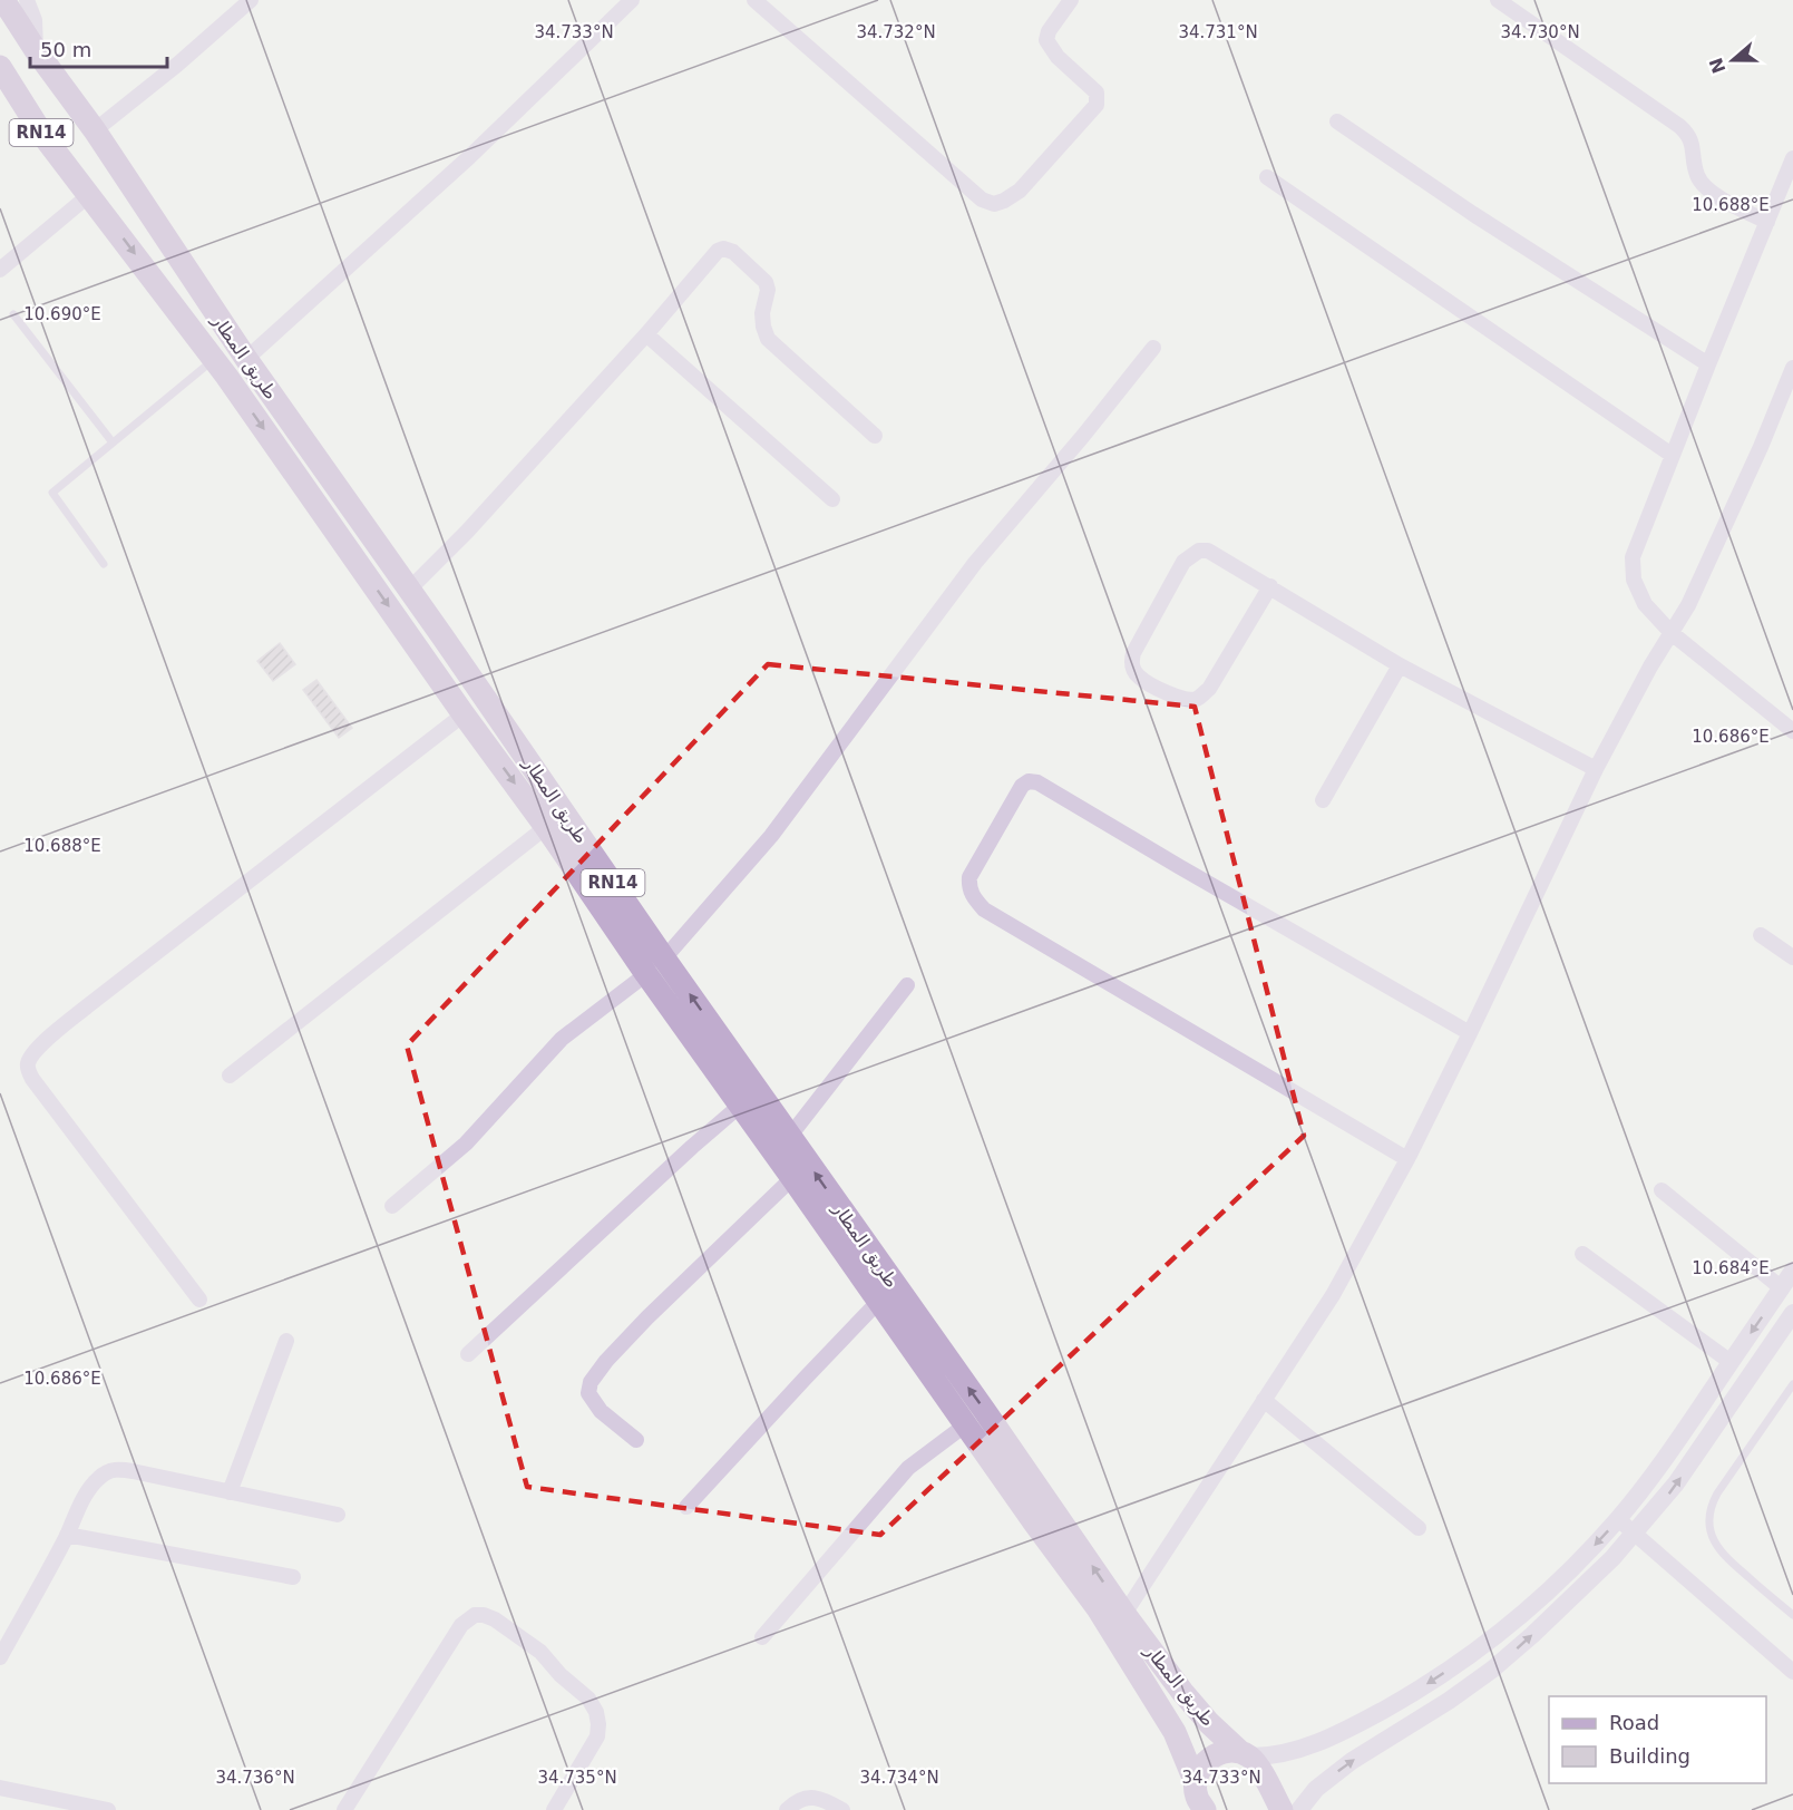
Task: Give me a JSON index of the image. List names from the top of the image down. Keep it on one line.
{"streets":{"main road":["RN14","طريق المطار"]},"crossings":[["RN14","طريق المطار"]],"legend":["Road","Building"],"scale_bar":"50 m","north":"left","coordinates":["34.733°N","34.732°N","34.731°N","34.730°N","10.688°E","10.690°E","10.686°E","10.684°E","34.736°N","34.735°N","34.734°N"]}
